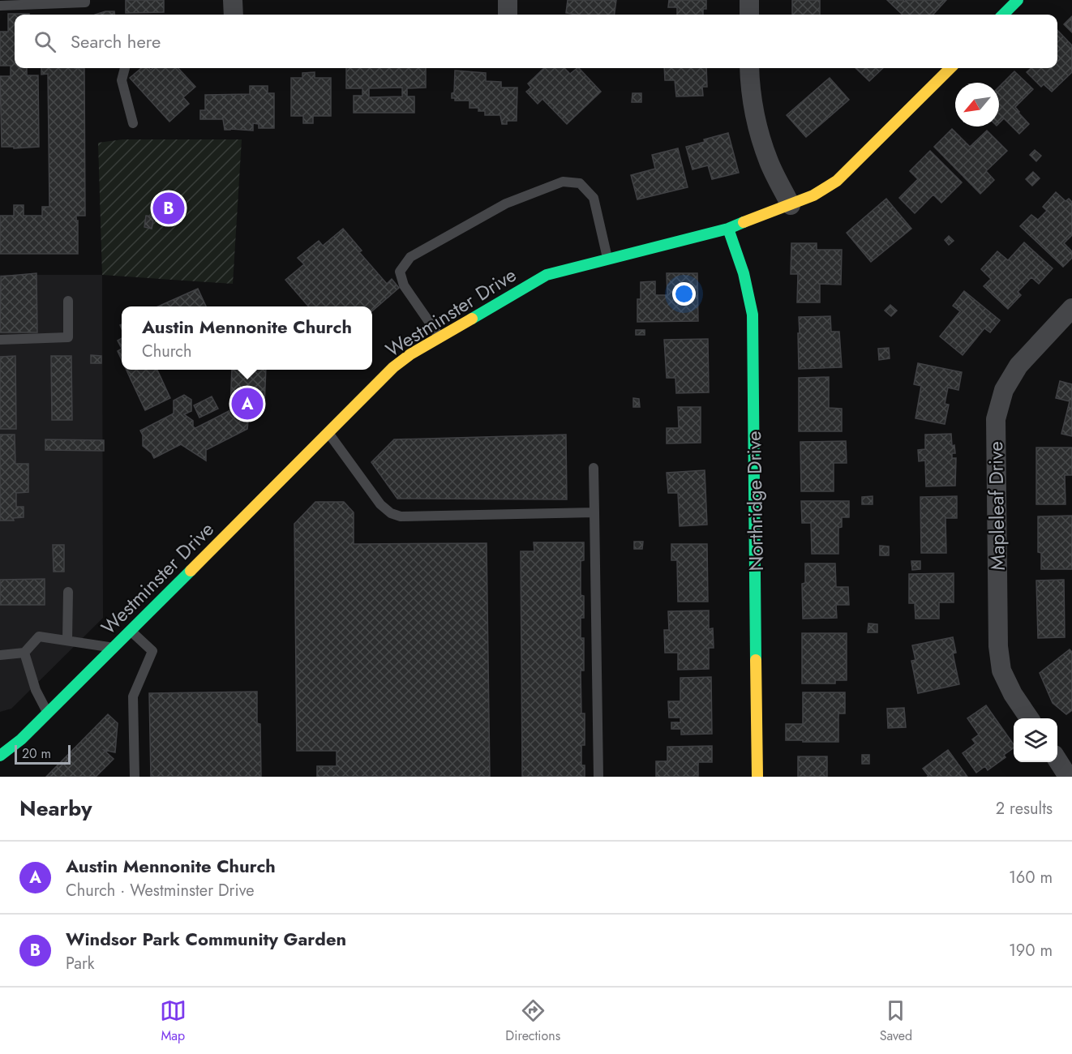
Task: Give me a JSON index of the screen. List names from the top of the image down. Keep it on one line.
{"streets":{"street":["Westminster Drive","Northridge Drive","Mapleleaf Drive"]},"crossings":[["Westminster Drive","Northridge Drive"]],"scale_bar":"20 m","north":"bottom left","page":{"search":"Search here","pins":["B","A"],"popup":["Austin Mennonite Church","Church"],"scale":"20 m","heading":["Nearby","2 results"],"list":[{"mark":"A","name":"Austin Mennonite Church","note":"Church · Westminster Drive","value":"160 m"},{"mark":"B","name":"Windsor Park Community Garden","note":"Park","value":"190 m"}],"nav":["Map","Directions","Saved"]}}
